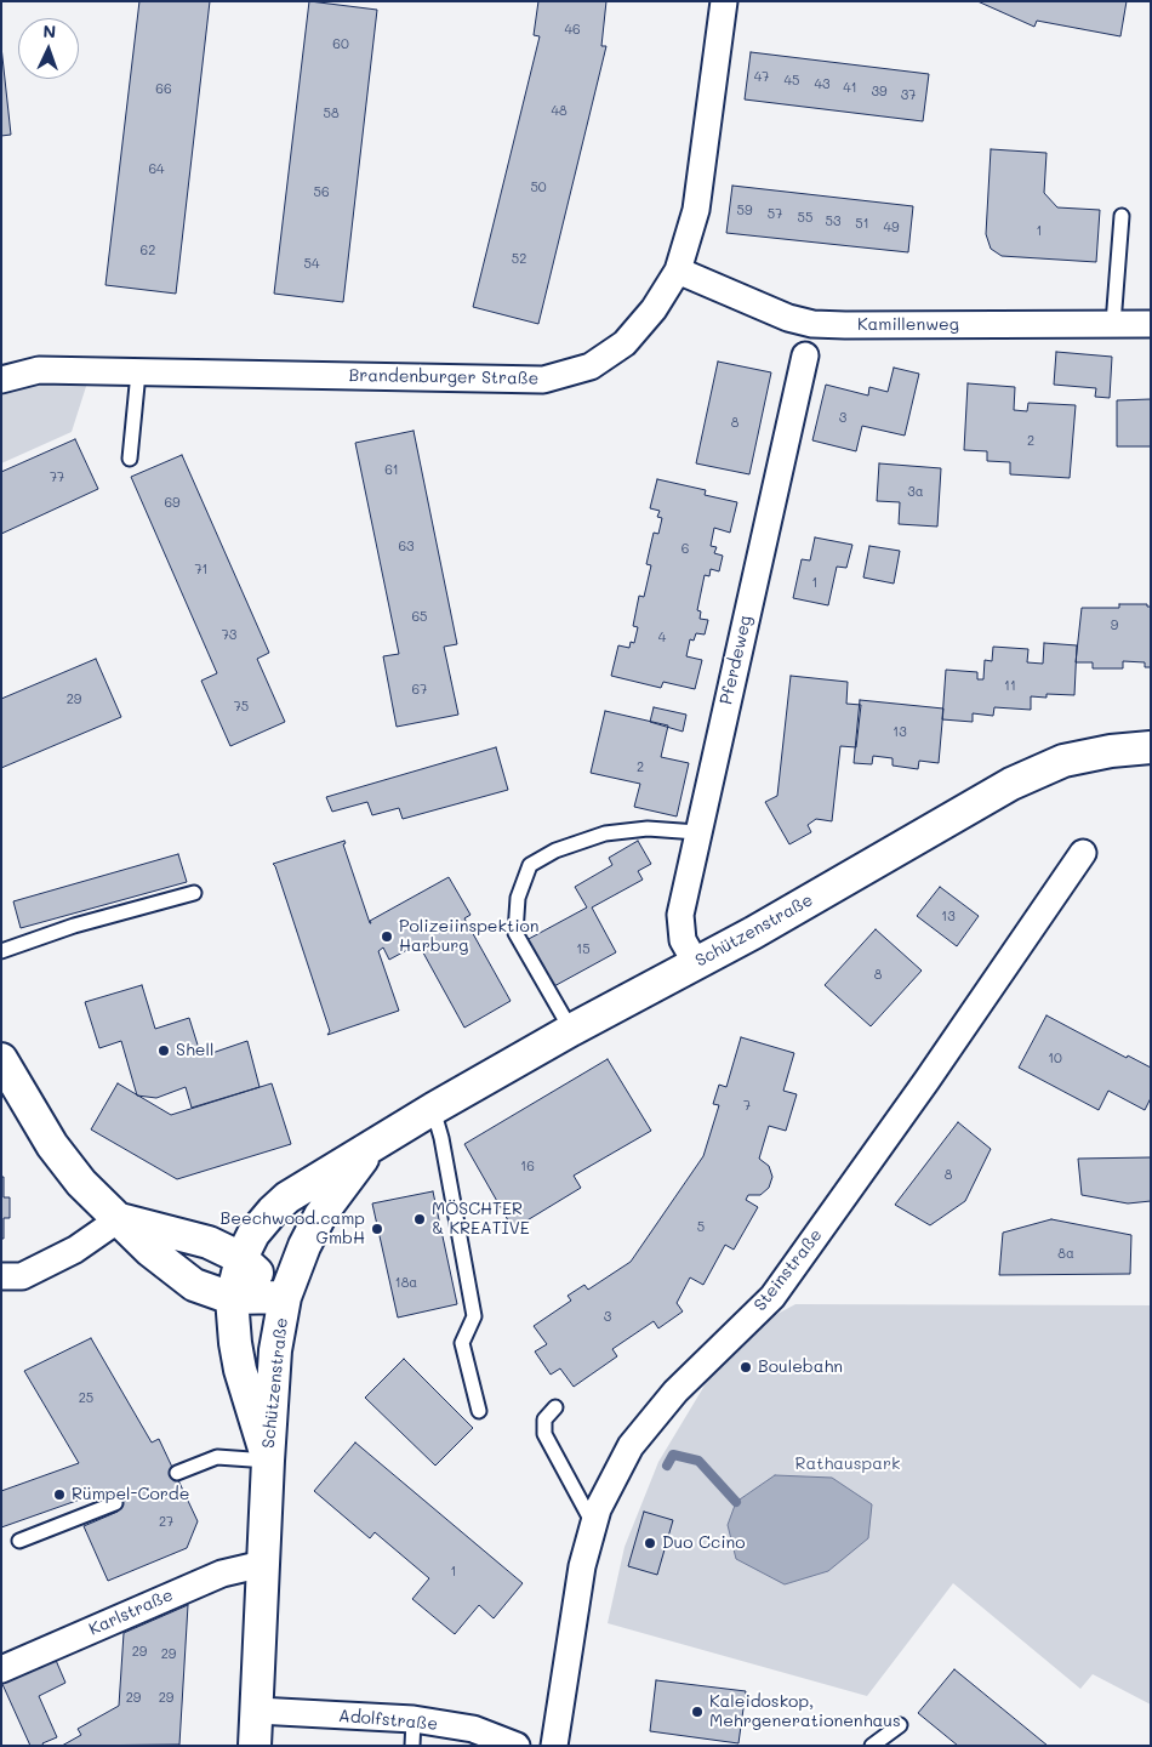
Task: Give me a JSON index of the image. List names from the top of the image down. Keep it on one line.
{"streets":{"street":["Kamillenweg","Brandenburger Straße","Pferdeweg","Schützenstraße","Steinstraße","Karlstraße","Adolfstraße"]},"crossings":[["Kamillenweg","Brandenburger Straße"],["Pferdeweg","Schützenstraße"],["Schützenstraße","Karlstraße"],["Schützenstraße","Adolfstraße"]],"parks":["Rathauspark"],"places":["Polizeiinspektion Harburg","Shell","MÖSCHTER & KREATIVE","Beechwood.camp GmbH","Boulebahn","Rümpel-Corde","Duo Ccino","Kaleidoskop, Mehrgenerationenhaus"],"house_numbers":["46","60","47","45","43","41","66","39","37","48","58","64","50","56","59","57","55","53","51","49","1","62","52","54","3","8","2","61","77","3a","69","63","6","71","1","65","9","73","4","11","67","29","75","13","2","13","15","8","10","7","16","8","5","8a","18a","3","25","27","1","29","29","29","29"],"north":"top"}
